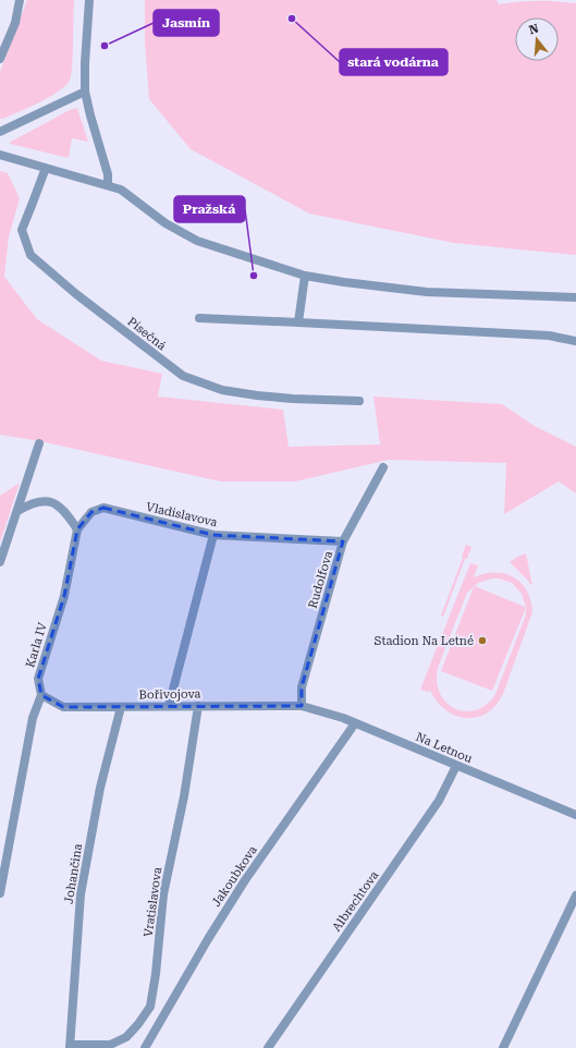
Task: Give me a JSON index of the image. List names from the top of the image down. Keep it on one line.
{"streets":{"street":["Písečná","Vladislavova","Rudolfova","Karla IV","Bořivojova","Na Letnou","Johančina","Jakoubkova","Albrechtova","Vratislavova"]},"crossings":[["Vladislavova","Rudolfova"],["Vladislavova","Karla IV"],["Rudolfova","Bořivojova"],["Rudolfova","Na Letnou"],["Karla IV","Bořivojova"],["Bořivojova","Na Letnou"],["Bořivojova","Johančina"],["Bořivojova","Vratislavova"],["Na Letnou","Jakoubkova"],["Na Letnou","Albrechtova"],["Johančina","Vratislavova"]],"places":["stará vodárna","Jasmín","Pražská","Stadion Na Letné"],"north":"top"}
